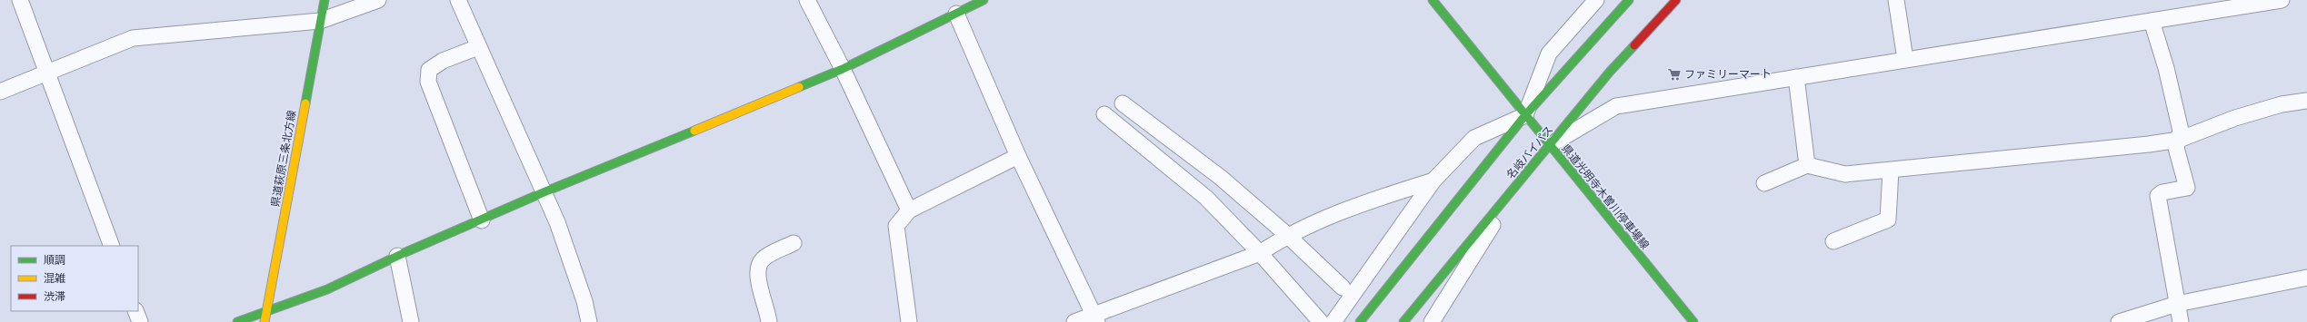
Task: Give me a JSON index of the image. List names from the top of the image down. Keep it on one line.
{"streets":{"main road":["名岐バイパス","県道萩原三条北方線","県道光明寺木曽川停車場線"]},"crossings":[["名岐バイパス","県道光明寺木曽川停車場線"]],"places":{"supermarket":["ファミリーマート"]},"legend":["順調","混雑","渋滞"]}
